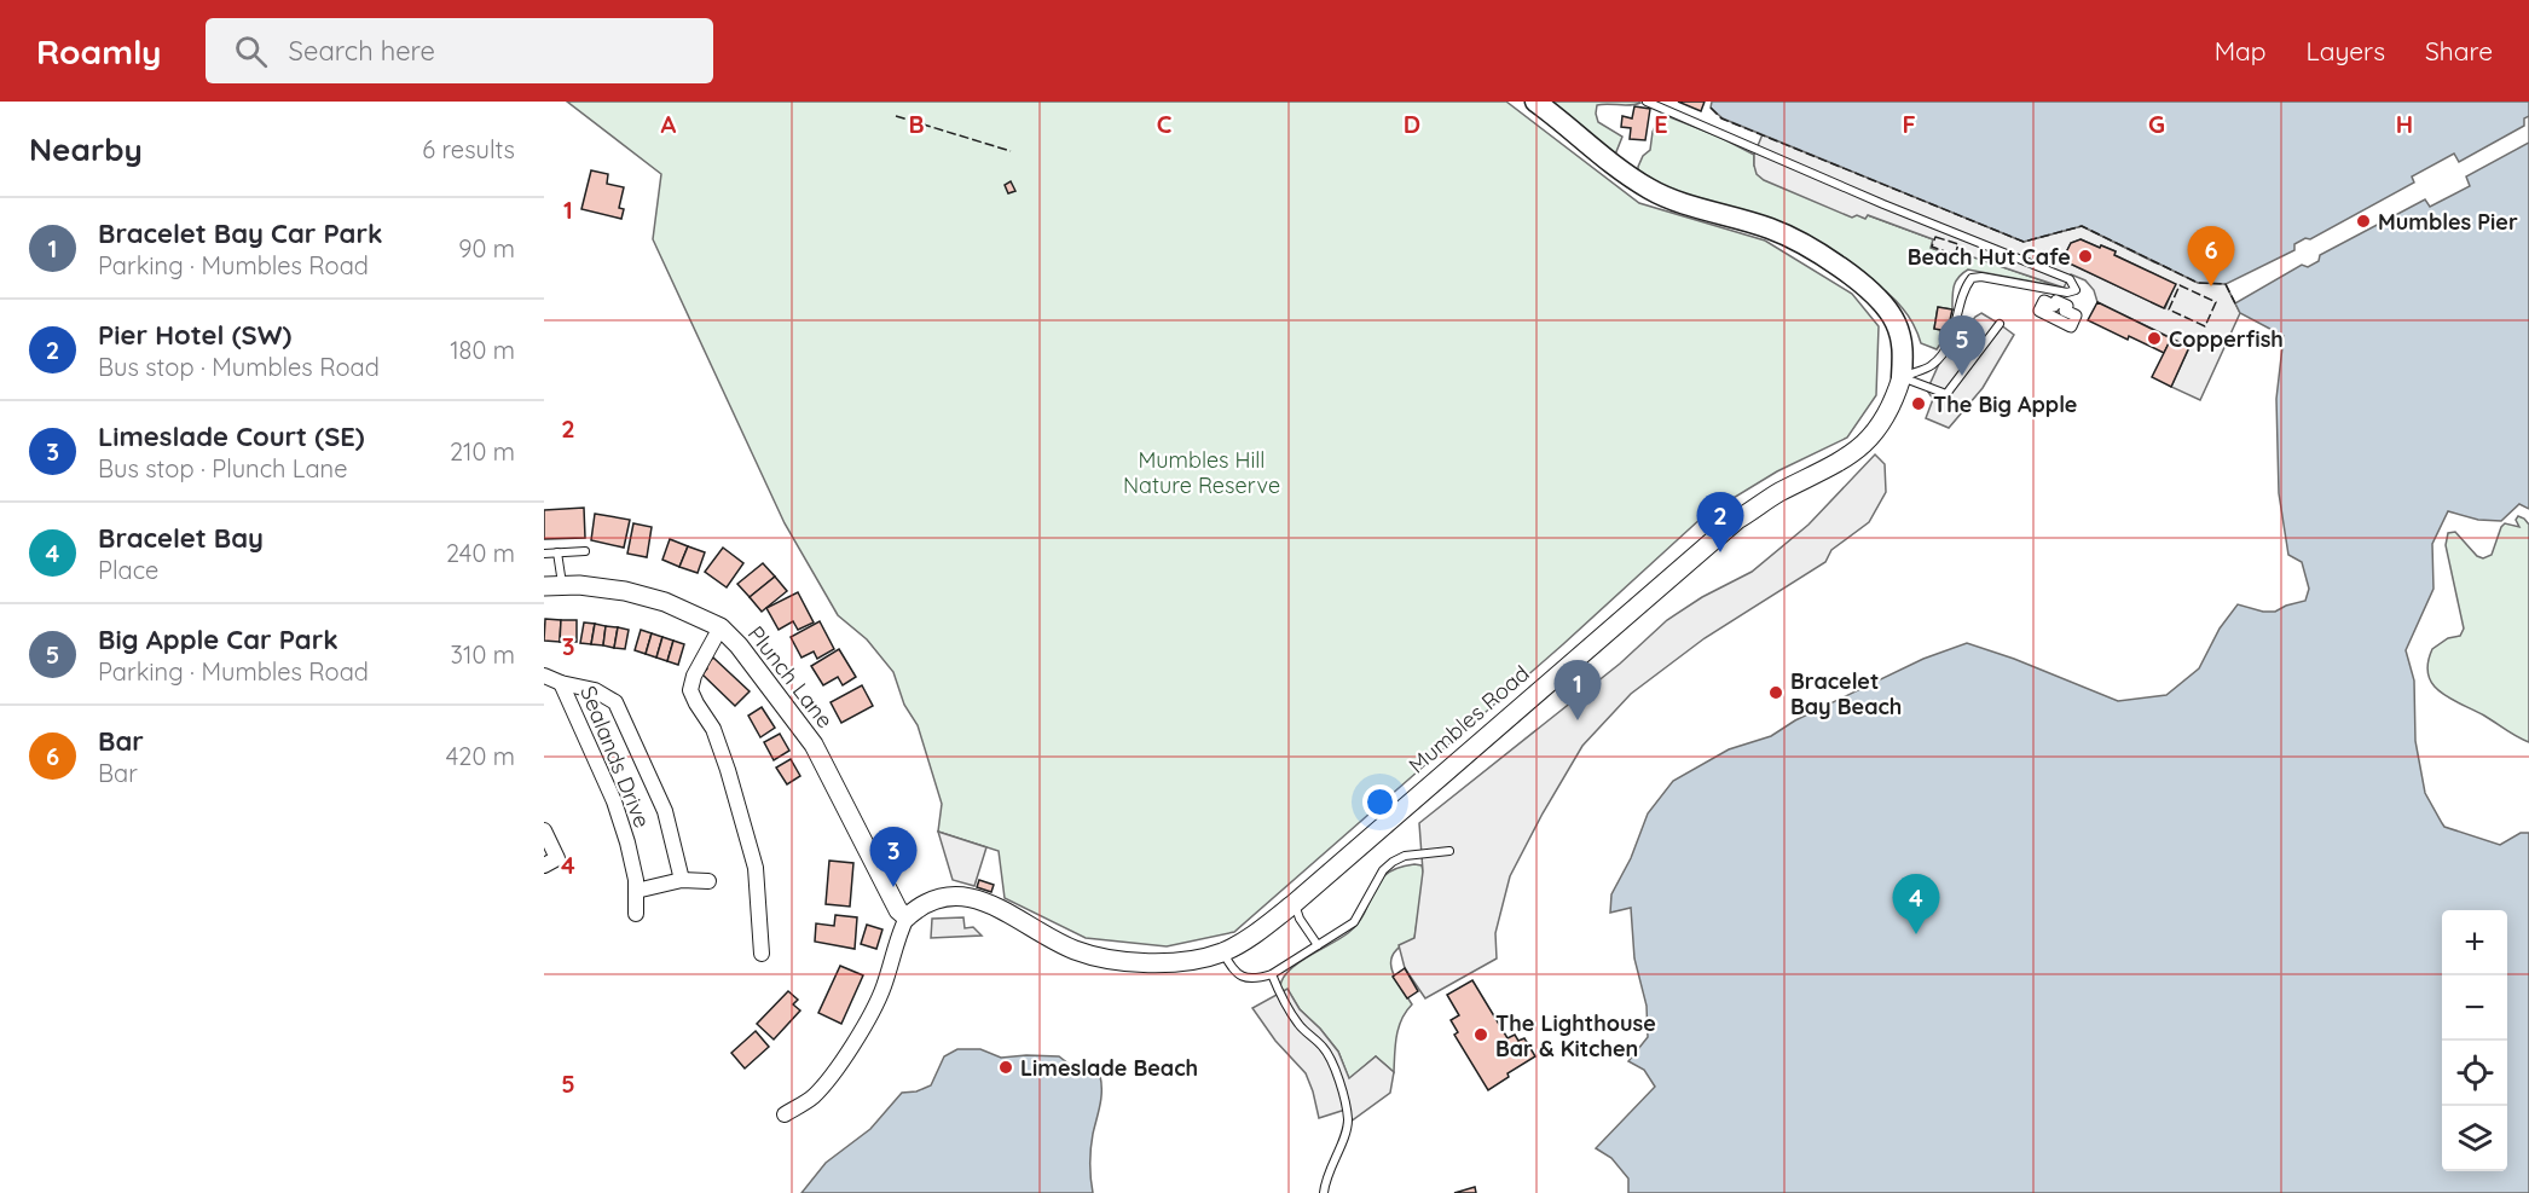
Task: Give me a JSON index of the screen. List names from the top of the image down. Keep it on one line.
{"streets":{"main road":["Mumbles Road"],"street":["Plunch Lane","Sealands Drive"]},"crossings":[["Plunch Lane","Mumbles Road"]],"parks":["Mumbles Hill Nature Reserve"],"places":["Mumbles Pier","Beach Hut Cafe","Copperfish","The Big Apple","Bracelet Bay Beach","The Lighthouse Bar & Kitchen","Limeslade Beach"],"page":{"header":"Roamly","search":"Search here","nav":["Map","Layers","Share"],"heading":["Nearby","6 results"],"list":[{"mark":"1","name":"Bracelet Bay Car Park","note":"Parking · Mumbles Road","value":"90 m"},{"mark":"2","name":"Pier Hotel (SW)","note":"Bus stop · Mumbles Road","value":"180 m"},{"mark":"3","name":"Limeslade Court (SE)","note":"Bus stop · Plunch Lane","value":"210 m"},{"mark":"4","name":"Bracelet Bay","note":"Place","value":"240 m"},{"mark":"5","name":"Big Apple Car Park","note":"Parking · Mumbles Road","value":"310 m"},{"mark":"6","name":"Bar","note":"Bar","value":"420 m"}],"pins":["6","5","2","1","3","4"],"map_buttons":["+","−"]},"grid":{"columns":["A","B","C","D","E","F","G","H"],"rows":["1","2","3","4","5"]}}
